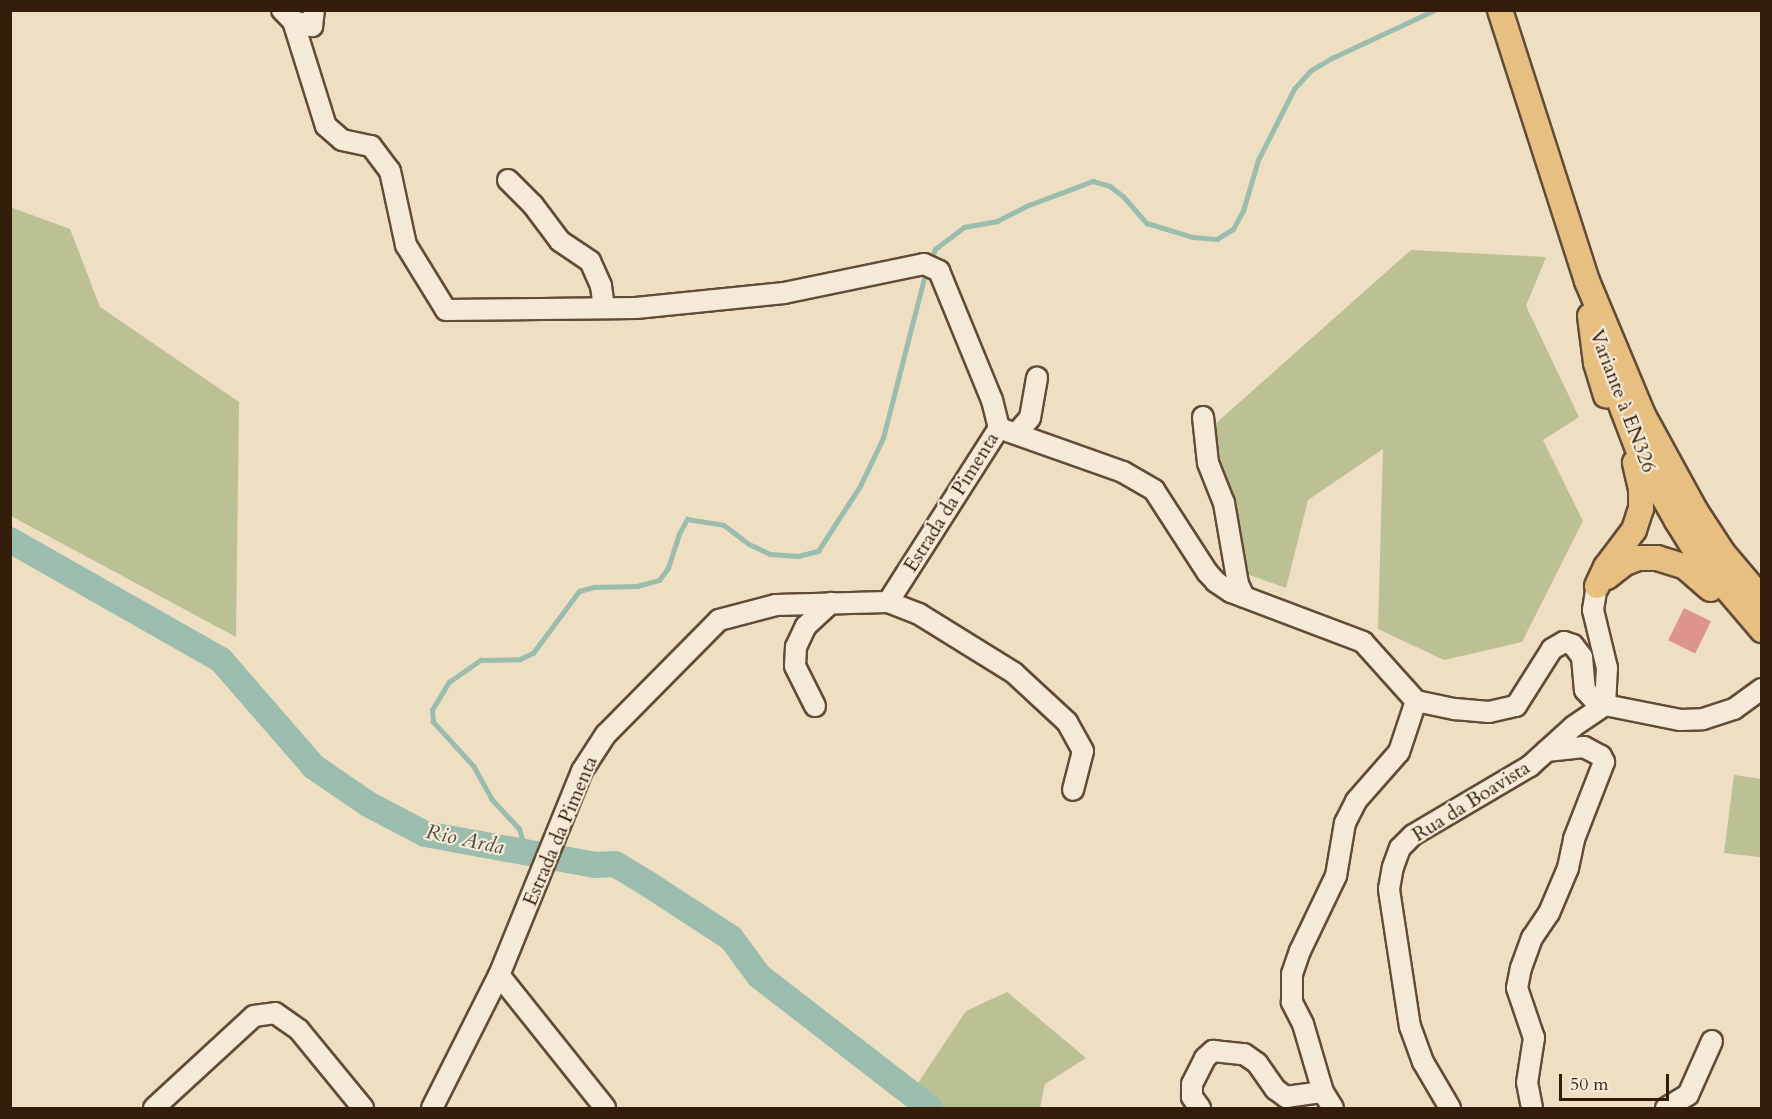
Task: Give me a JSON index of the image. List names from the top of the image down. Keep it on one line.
{"streets":{"main road":["Variante à EN326"],"street":["Estrada da Pimenta","Rua da Boavista"]},"water":["Rio Arda"],"scale_bar":"50 m"}
